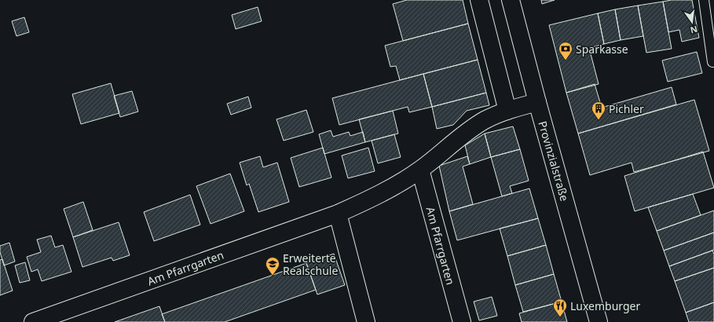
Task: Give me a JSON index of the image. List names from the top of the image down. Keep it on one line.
{"streets":{"street":["Provinzialstraße","Am Pfarrgarten"]},"crossings":[["Provinzialstraße","Am Pfarrgarten"]],"places":{"bank":["Sparkasse"],"building":["Pichler"],"school or university":["Erweiterte Realschule"],"restaurant":["Luxemburger"]},"north":"bottom"}
